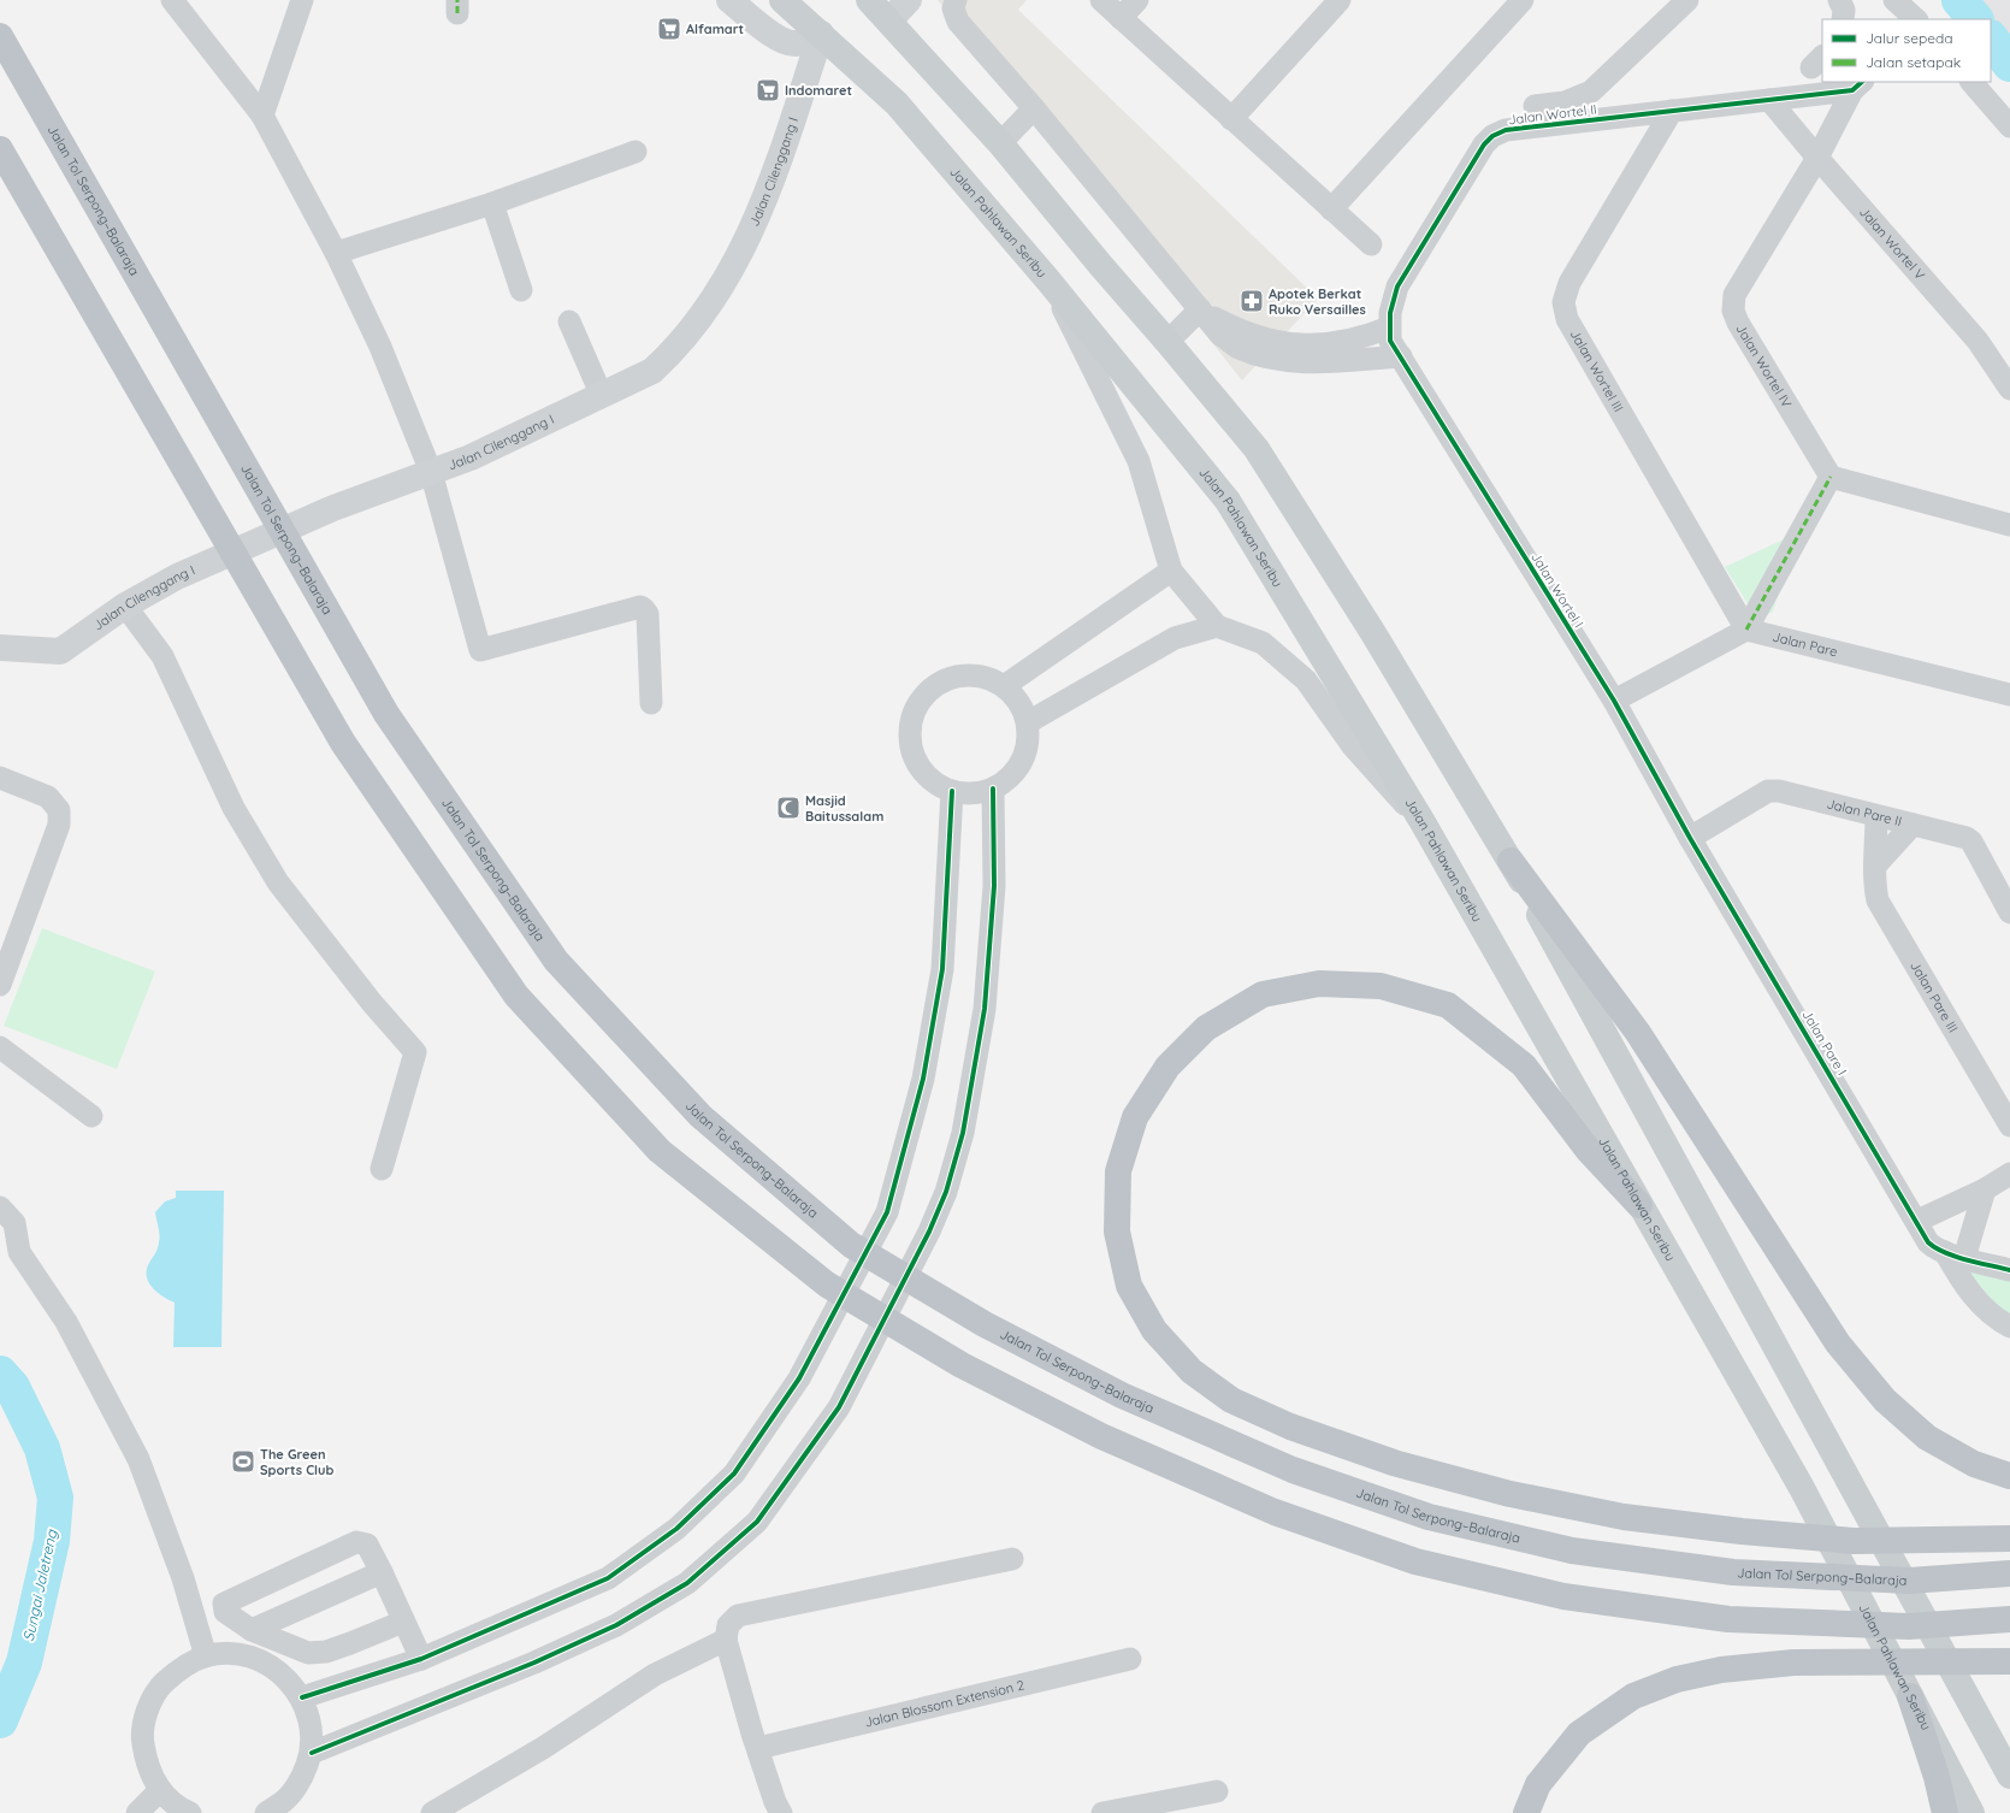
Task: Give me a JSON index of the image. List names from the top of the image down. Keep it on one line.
{"streets":{"highway":["Jalan Tol Serpong–Balaraja"],"main road":["Jalan Pahlawan Seribu"],"street":["Jalan Wortel II","Jalan Cilenggang I","Jalan Wortel V","Jalan Wortel IV","Jalan Wortel III","Jalan Wortel I","Jalan Pare","Jalan Pare II","Jalan Pare III","Jalan Pare I","Jalan Blossom Extension 2"]},"crossings":[["Jalan Wortel II","Jalan Wortel V"],["Jalan Wortel II","Jalan Wortel IV"],["Jalan Wortel II","Jalan Wortel III"],["Jalan Wortel II","Jalan Wortel I"],["Jalan Cilenggang I","Jalan Pahlawan Seribu"],["Jalan Wortel V","Jalan Wortel IV"],["Jalan Wortel III","Jalan Pare"],["Jalan Wortel I","Jalan Pare II"],["Jalan Wortel I","Jalan Pare I"],["Jalan Pare II","Jalan Pare III"],["Jalan Pare II","Jalan Pare I"]],"water":["Sungai Jaletreng"],"places":{"supermarket":["Alfamart","Indomaret"],"pharmacy":["Apotek Berkat Ruko Versailles"],"mosque":["Masjid Baitussalam"],"sports":["The Green Sports Club"]},"legend":["Jalur sepeda","Jalan setapak"]}
